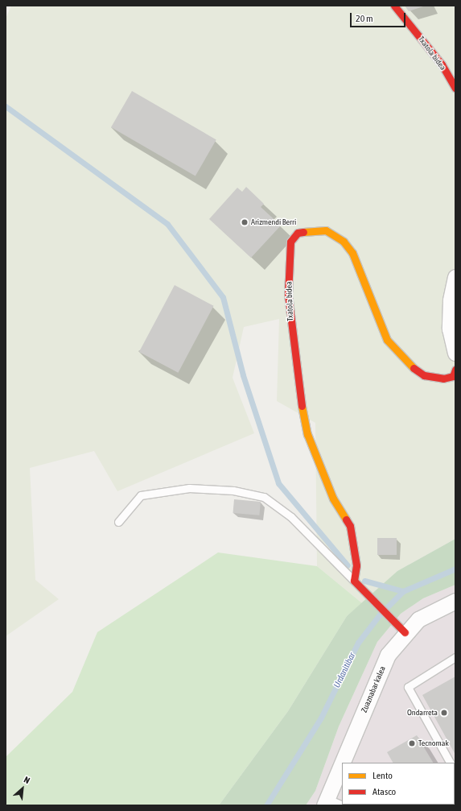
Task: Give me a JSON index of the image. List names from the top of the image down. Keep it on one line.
{"streets":{"street":["Txatola bidea","Zuaznabar kalea"]},"water":["Urdanitibar"],"places":["Arizmendi Berri","Ondarreta","Tecnomak"],"legend":["Lento","Atasco"],"scale_bar":"20 m","north":"top right"}
